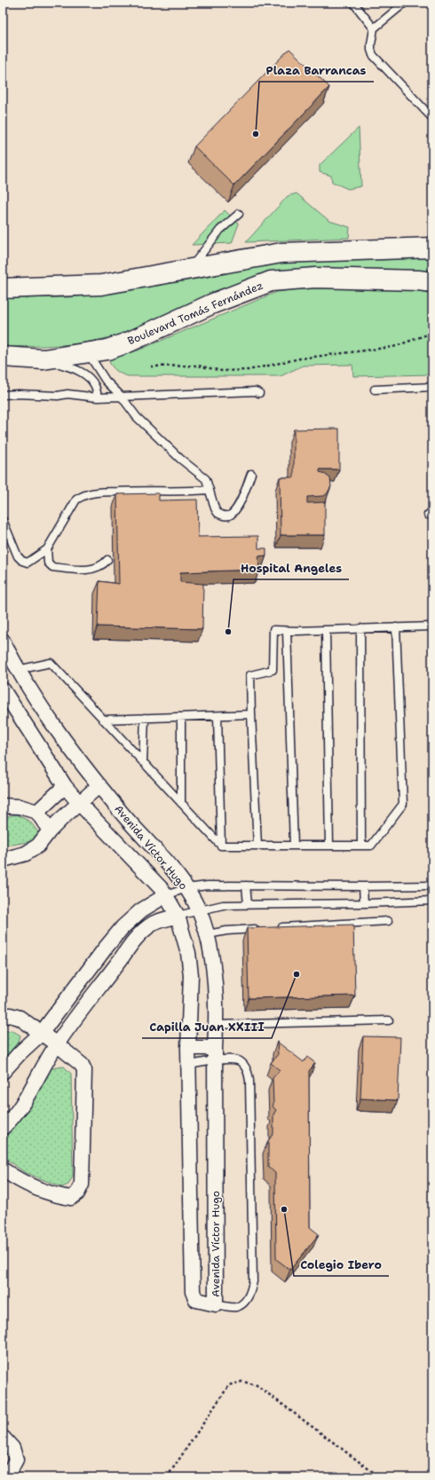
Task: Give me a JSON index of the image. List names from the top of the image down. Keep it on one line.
{"streets":{"main road":["Boulevard Tomás Fernández"],"street":["Avenida Víctor Hugo"]},"places":["Plaza Barrancas","Hospital Angeles","Capilla Juan XXIII","Colegio Ibero"]}
